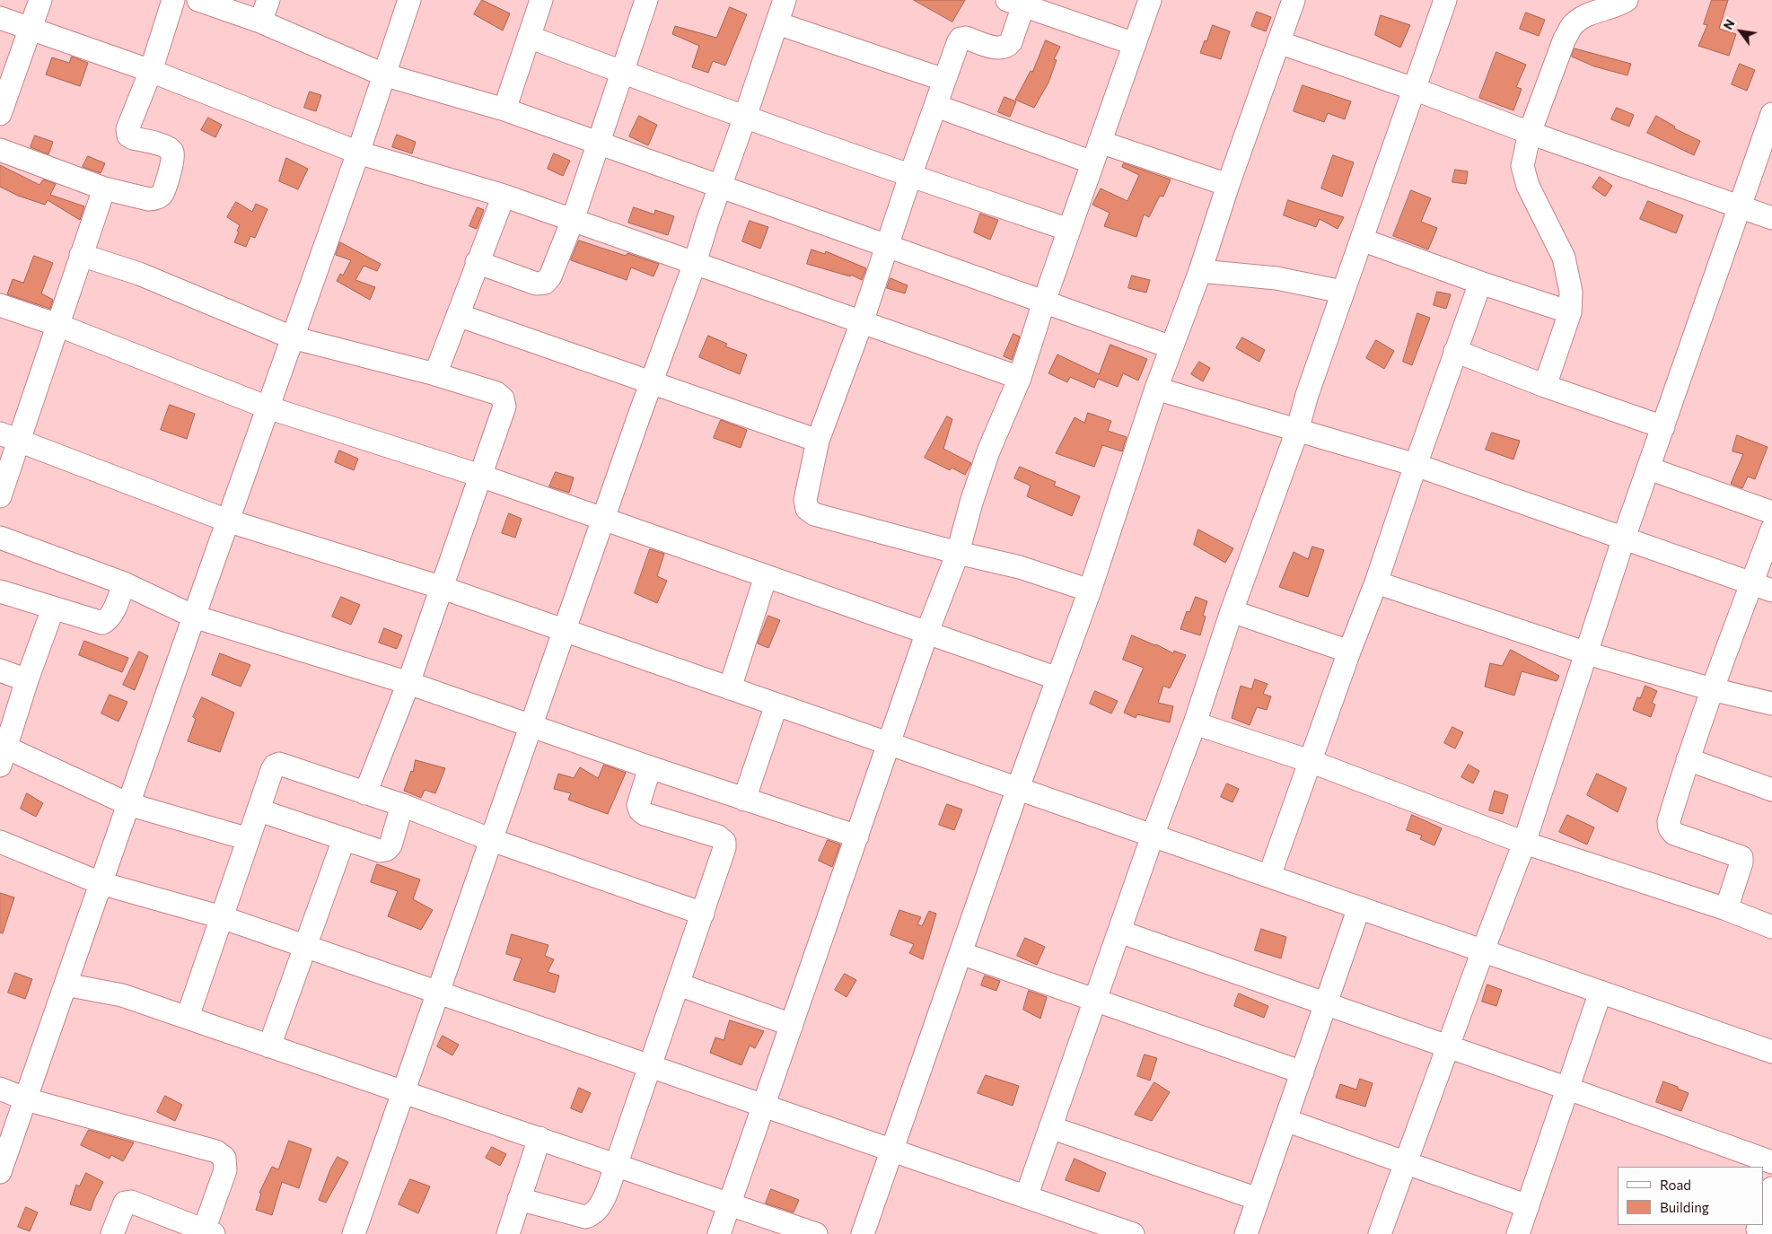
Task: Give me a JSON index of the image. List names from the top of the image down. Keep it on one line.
{"legend":["Road","Building"],"north":"top left"}
